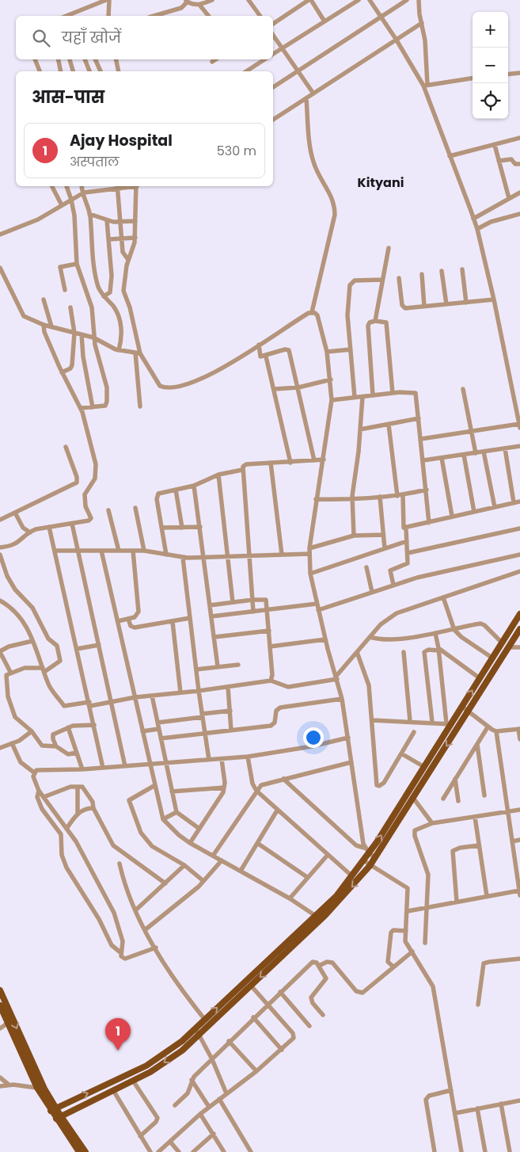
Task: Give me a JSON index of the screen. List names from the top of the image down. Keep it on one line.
{"districts":["Kityani"],"page":{"map_buttons":["+","−"],"search":"यहाँ खोजें","heading":"आस-पास","list":[{"mark":"1","name":"Ajay Hospital","note":"अस्पताल","value":"530 m"}],"pins":"1"}}
